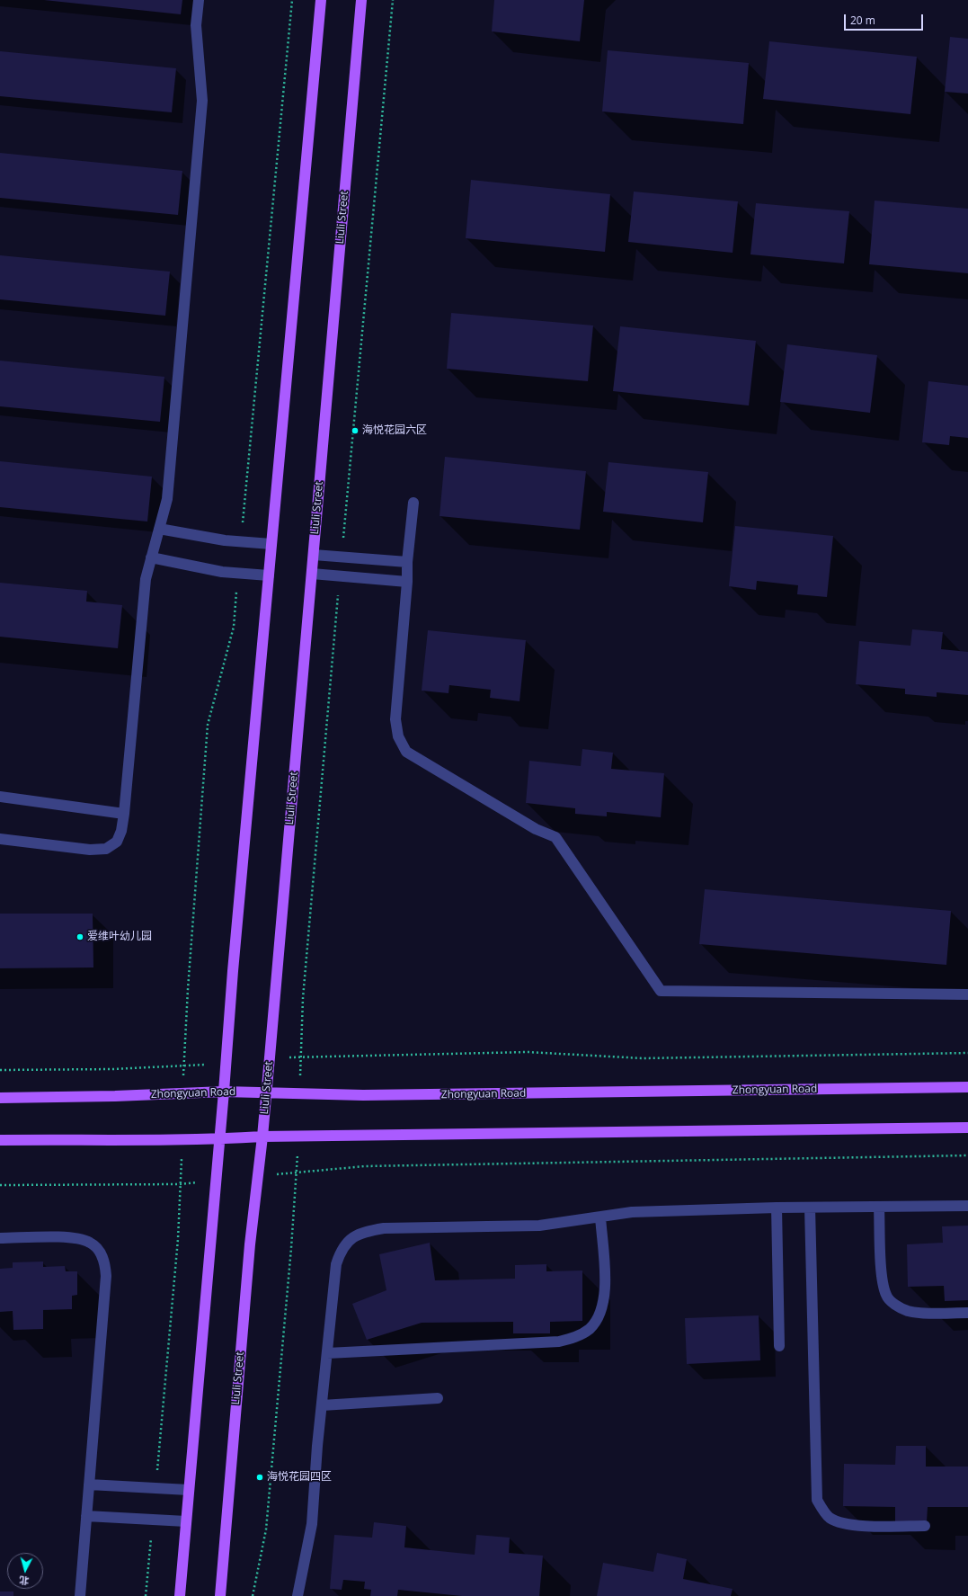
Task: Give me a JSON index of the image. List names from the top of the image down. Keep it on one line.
{"streets":{"main road":["Liuli Street","Zhongyuan Road"]},"crossings":[["Liuli Street","Zhongyuan Road"]],"places":["海悦花园六区","爱维叶幼儿园","海悦花园四区"],"scale_bar":"20 m","north":"bottom"}
